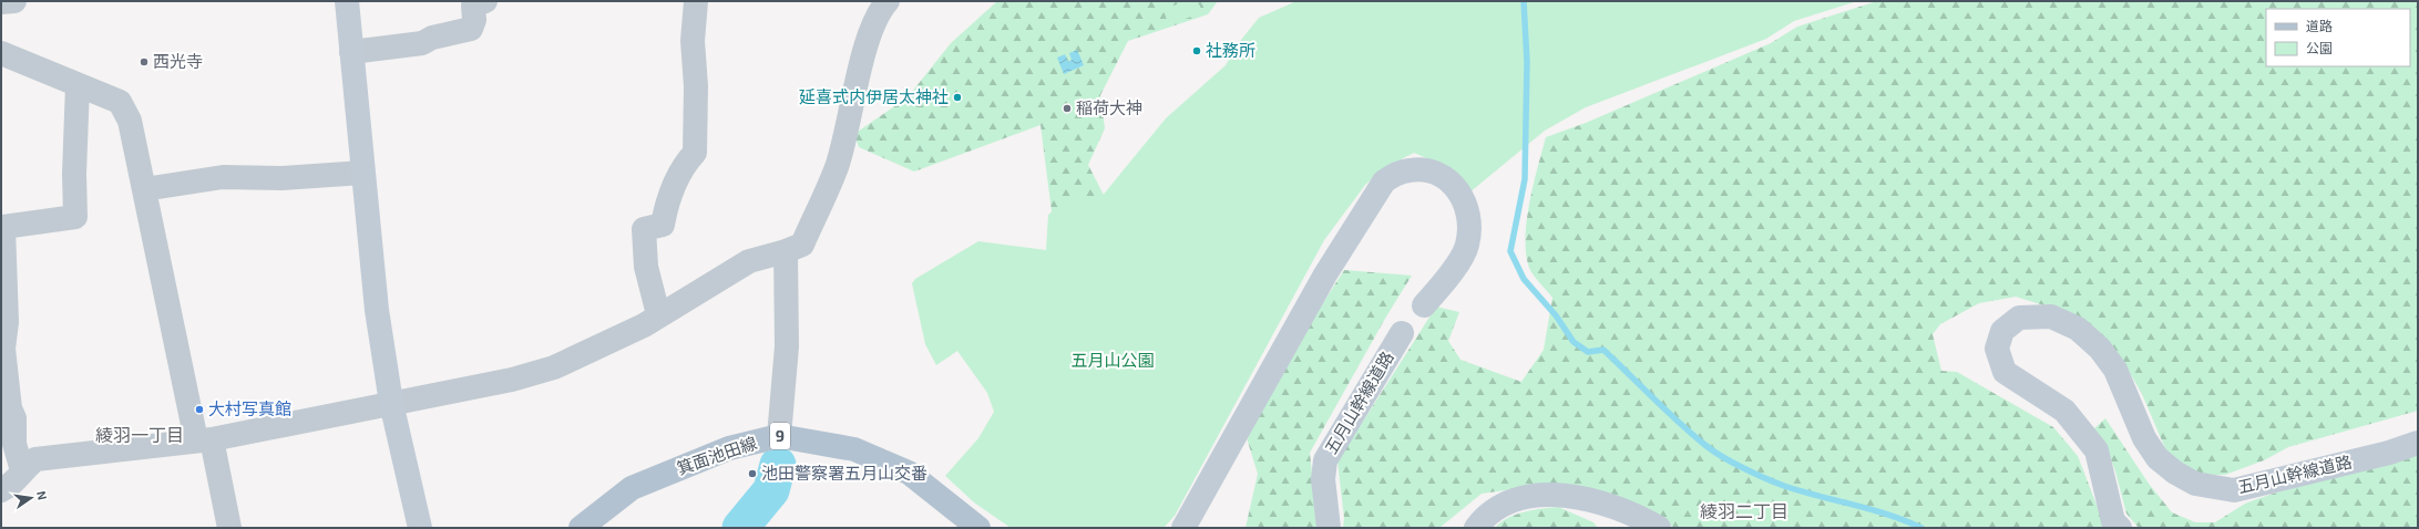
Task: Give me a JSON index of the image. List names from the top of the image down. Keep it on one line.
{"streets":{"main road":["9","箕面池田線"],"street":["五月山幹線道路"]},"districts":["綾羽一丁目","綾羽二丁目"],"parks":["五月山公園"],"places":["社務所","西光寺","延喜式内伊居太神社","稲荷大神","大村写真館","池田警察署五月山交番"],"legend":["道路","公園"],"north":"right"}
